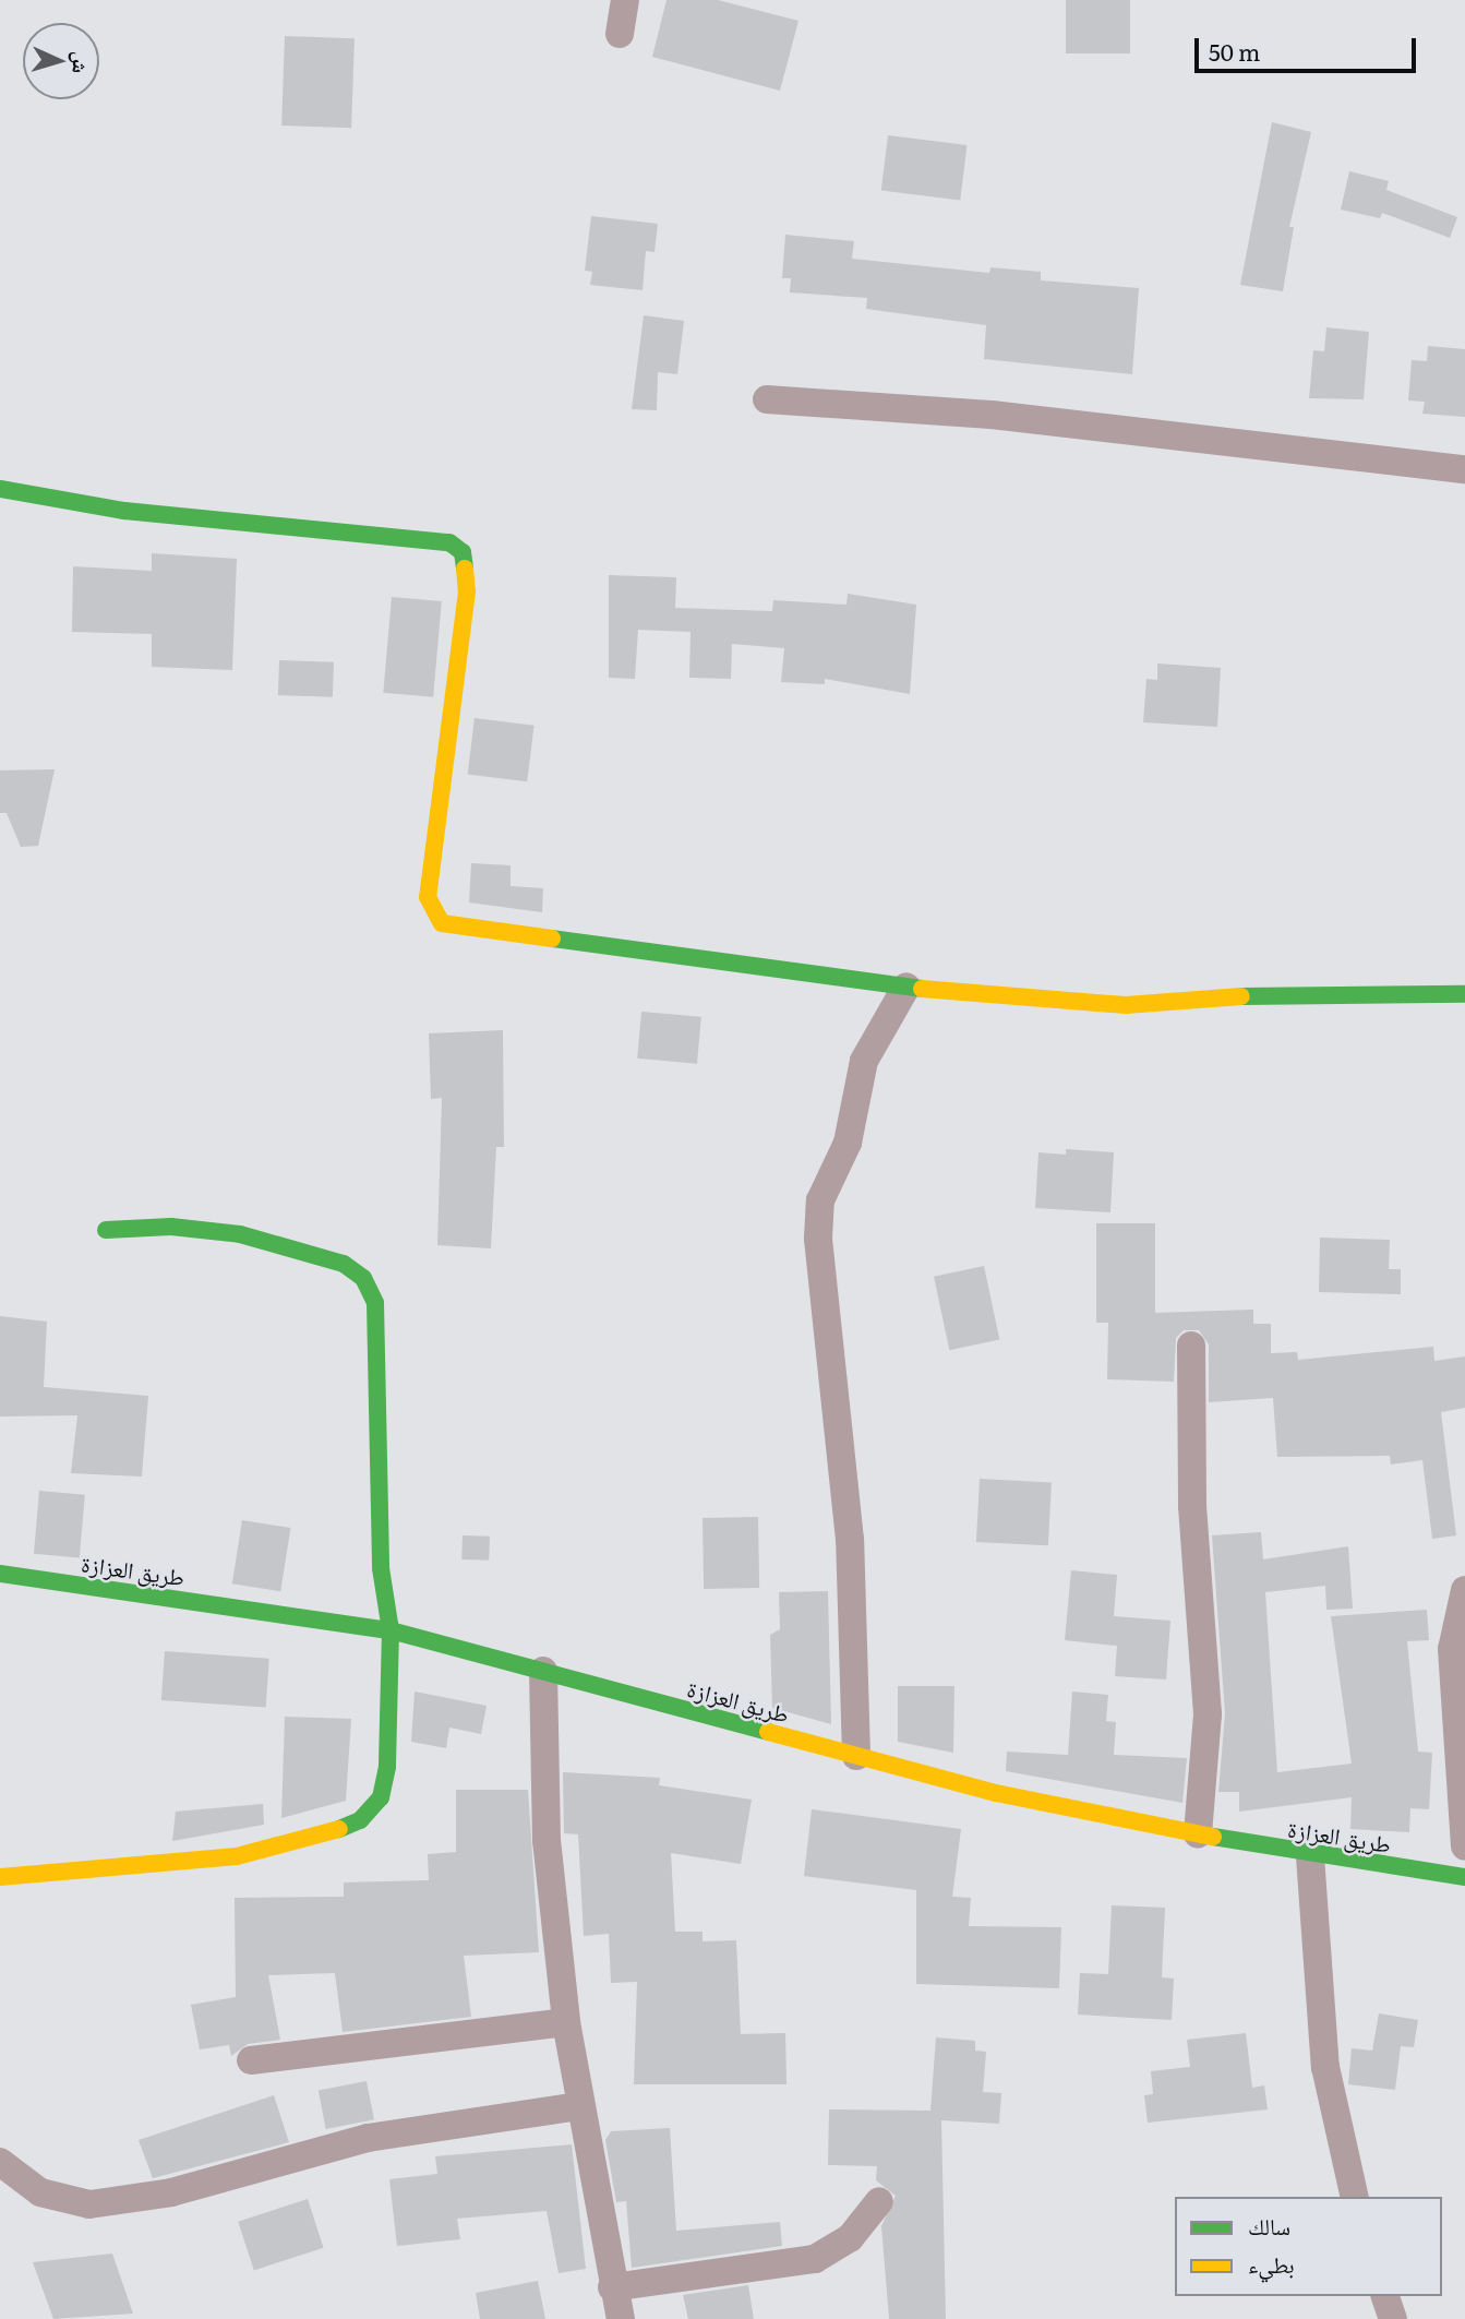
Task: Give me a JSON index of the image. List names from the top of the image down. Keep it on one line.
{"streets":{"street":["طريق العزازة"]},"legend":["سالك","بطيء"],"scale_bar":"50 m","north":"right"}
